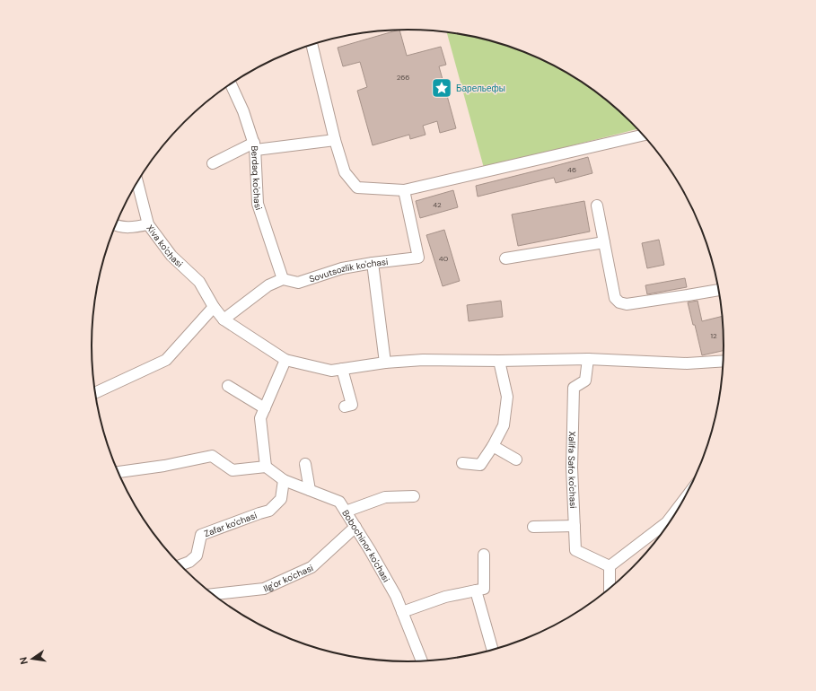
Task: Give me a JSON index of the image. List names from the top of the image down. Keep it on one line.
{"streets":{"street":["Berdaq ko'chasi","Xiva ko'chasi","Sovutsozlik ko'chasi","Xalifa Safo ko'chasi","Zafar ko'chasi","Bobochinor ko'chasi","Ilg'or ko'chasi"]},"crossings":[["Berdaq ko'chasi","Sovutsozlik ko'chasi"],["Xiva ko'chasi","Xalifa Safo ko'chasi"],["Zafar ko'chasi","Bobochinor ko'chasi"],["Bobochinor ko'chasi","Ilg'or ko'chasi"]],"places":{"place":["Барельефы"]},"house_numbers":["266","46","42","40","12"],"north":"left"}
